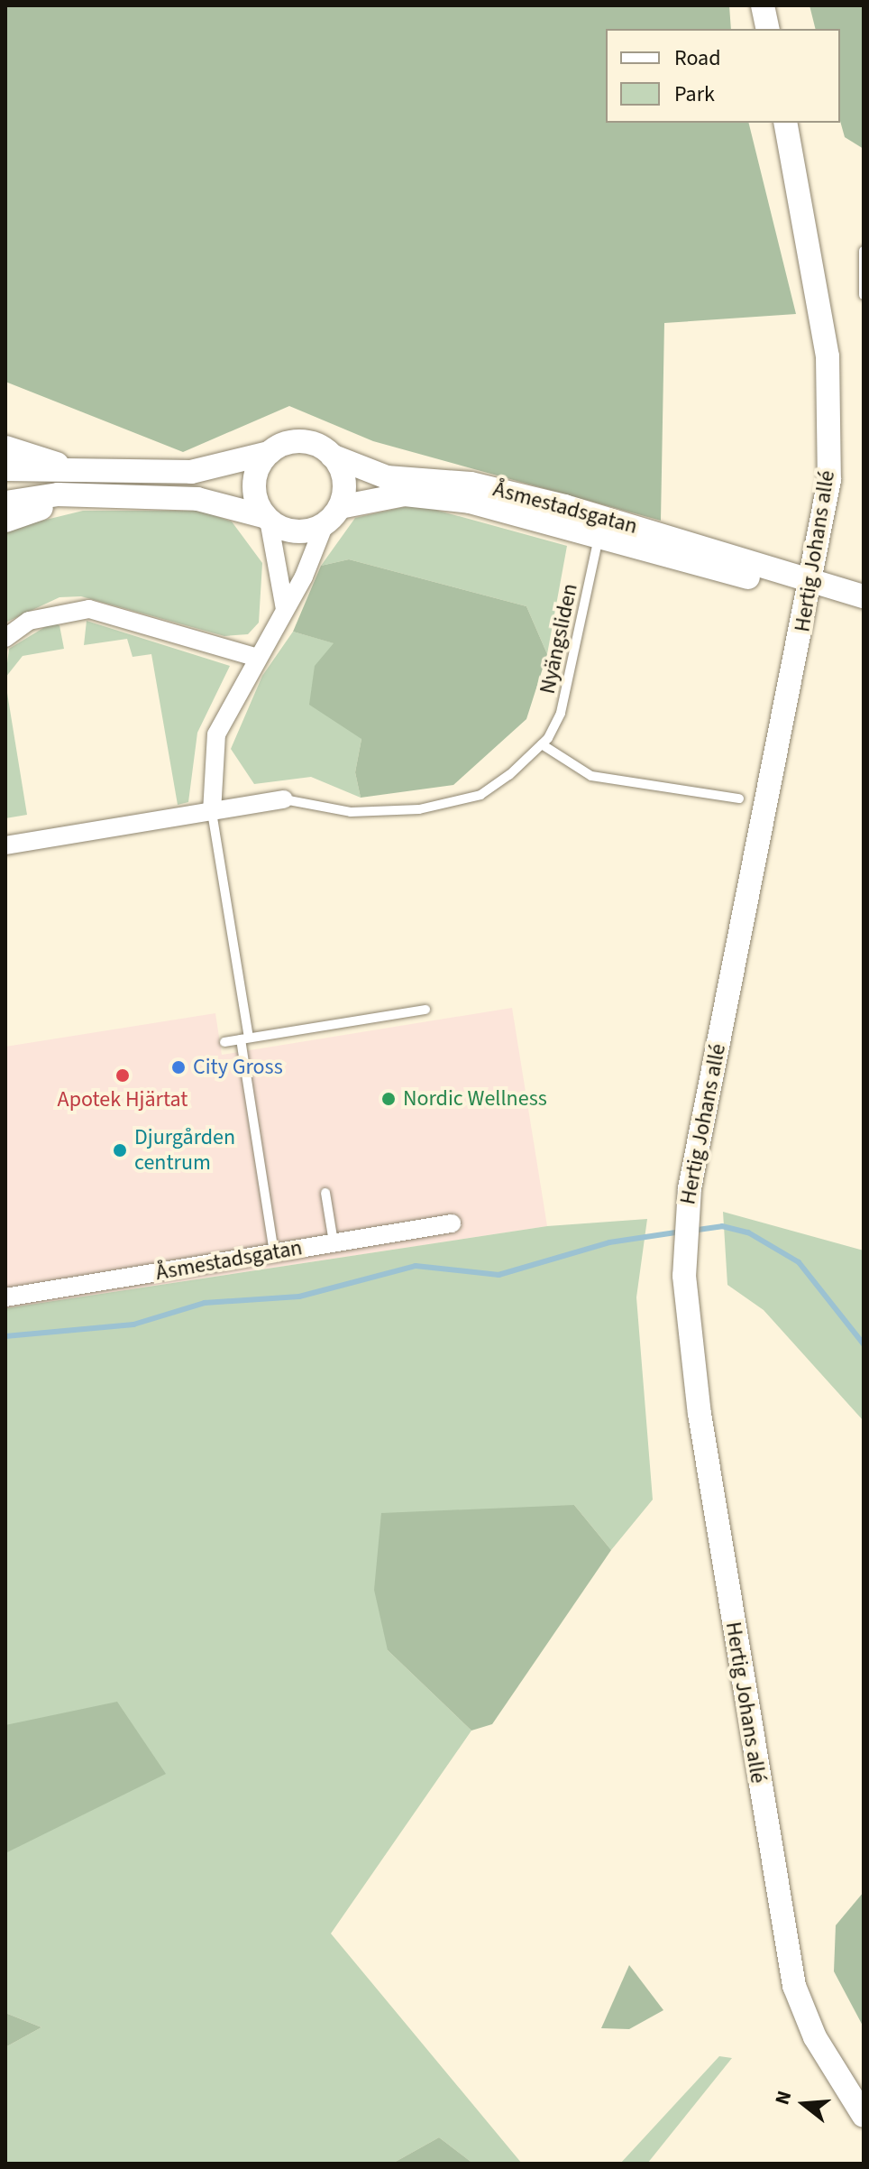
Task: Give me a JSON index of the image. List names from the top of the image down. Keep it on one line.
{"streets":{"street":["Åsmestadsgatan","Hertig Johans allé"],"lane":["Nyängsliden"]},"crossings":[["Åsmestadsgatan","Hertig Johans allé"],["Åsmestadsgatan","Nyängsliden"]],"places":["City Gross","Apotek Hjärtat","Nordic Wellness","Djurgården centrum"],"legend":["Road","Park"],"north":"left"}
